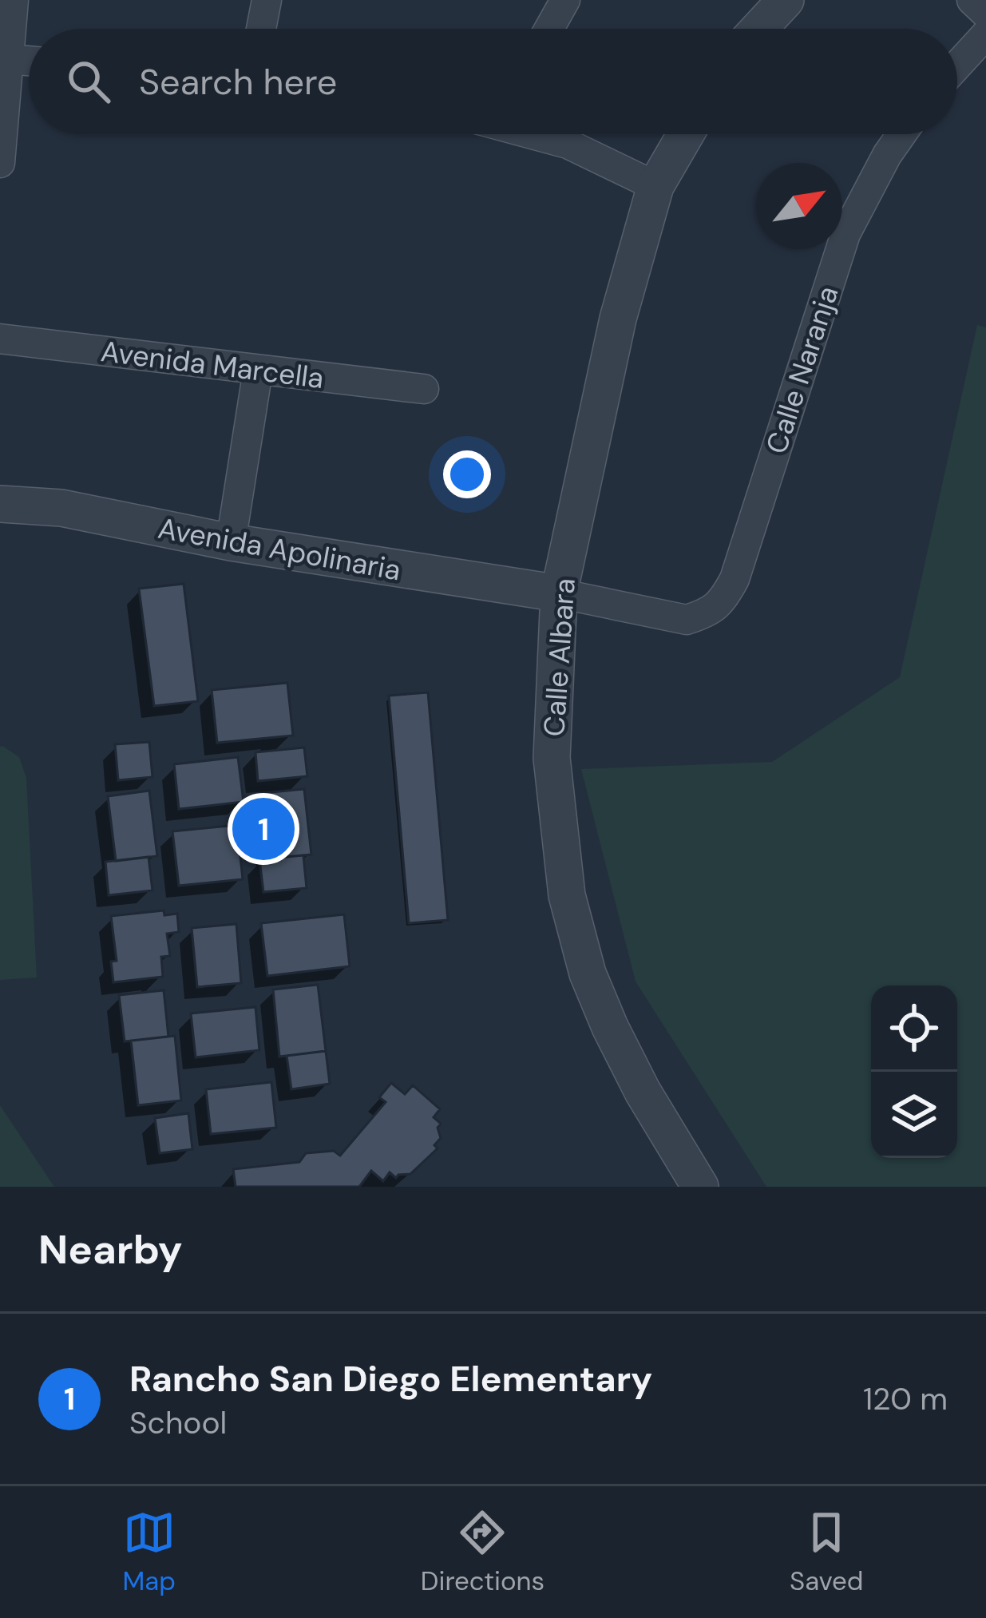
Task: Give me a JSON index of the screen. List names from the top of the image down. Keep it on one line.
{"streets":{"street":["Avenida Marcella","Calle Naranja","Avenida Apolinaria","Calle Albara"]},"crossings":[["Calle Naranja","Avenida Apolinaria"],["Calle Naranja","Calle Albara"],["Avenida Apolinaria","Calle Albara"]],"north":"top right","page":{"search":"Search here","pins":"1","heading":"Nearby","list":[{"mark":"1","name":"Rancho San Diego Elementary","note":"School","value":"120 m"}],"nav":["Map","Directions","Saved"]}}
